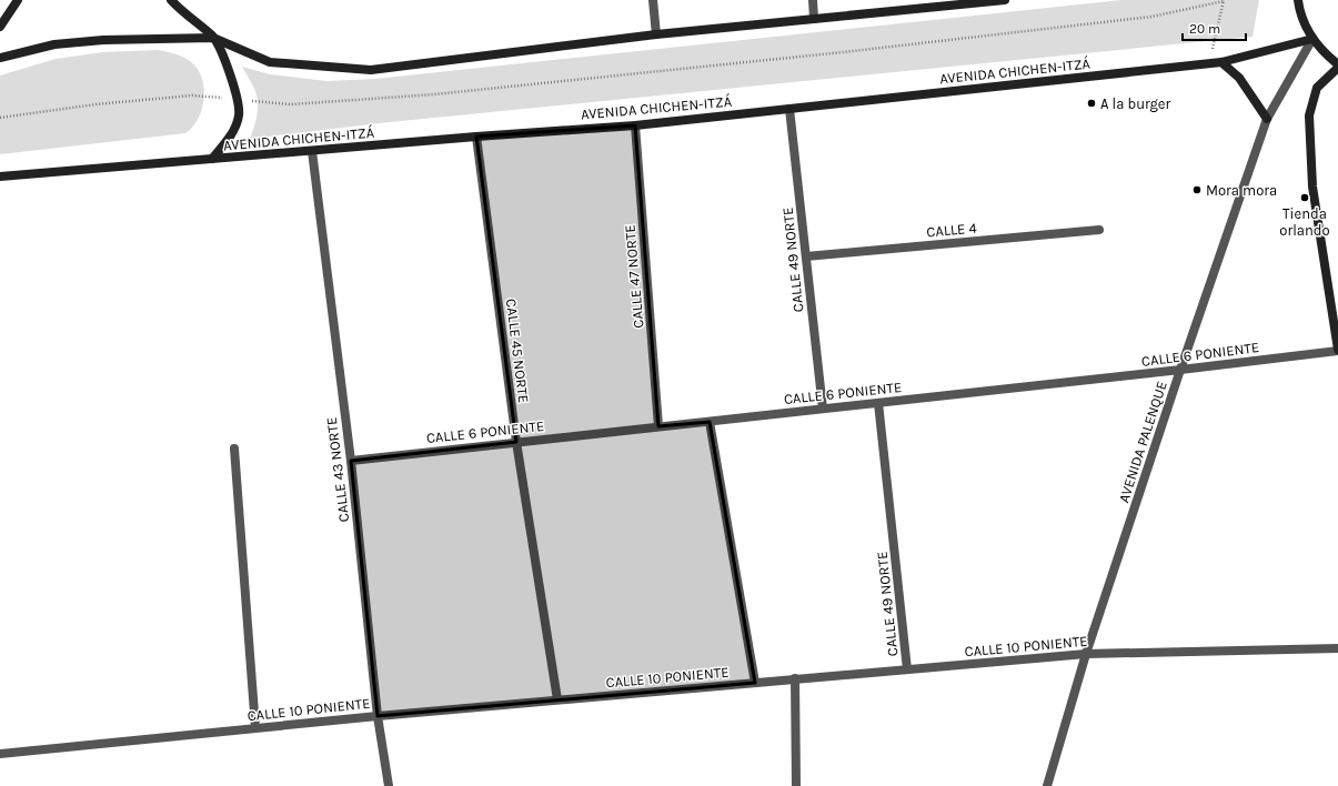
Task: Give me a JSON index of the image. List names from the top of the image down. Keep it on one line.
{"streets":{"main road":["AVENIDA CHICHEN-ITZÁ"],"street":["CALLE 4","CALLE 49 NORTE","CALLE 47 NORTE","CALLE 45 NORTE","CALLE 6 PONIENTE","AVENIDA PALENQUE","CALLE 43 NORTE","CALLE 10 PONIENTE"]},"crossings":[["AVENIDA CHICHEN-ITZÁ","CALLE 49 NORTE"],["AVENIDA CHICHEN-ITZÁ","CALLE 47 NORTE"],["AVENIDA CHICHEN-ITZÁ","CALLE 45 NORTE"],["AVENIDA CHICHEN-ITZÁ","AVENIDA PALENQUE"],["AVENIDA CHICHEN-ITZÁ","CALLE 43 NORTE"],["CALLE 4","CALLE 49 NORTE"],["CALLE 49 NORTE","CALLE 6 PONIENTE"],["CALLE 49 NORTE","CALLE 10 PONIENTE"],["CALLE 47 NORTE","CALLE 6 PONIENTE"],["CALLE 45 NORTE","CALLE 6 PONIENTE"],["CALLE 45 NORTE","CALLE 10 PONIENTE"],["CALLE 6 PONIENTE","AVENIDA PALENQUE"],["CALLE 6 PONIENTE","CALLE 43 NORTE"],["AVENIDA PALENQUE","CALLE 10 PONIENTE"],["CALLE 43 NORTE","CALLE 10 PONIENTE"]],"places":["A la burger","Mora mora","Tienda orlando"],"scale_bar":"20 m"}
